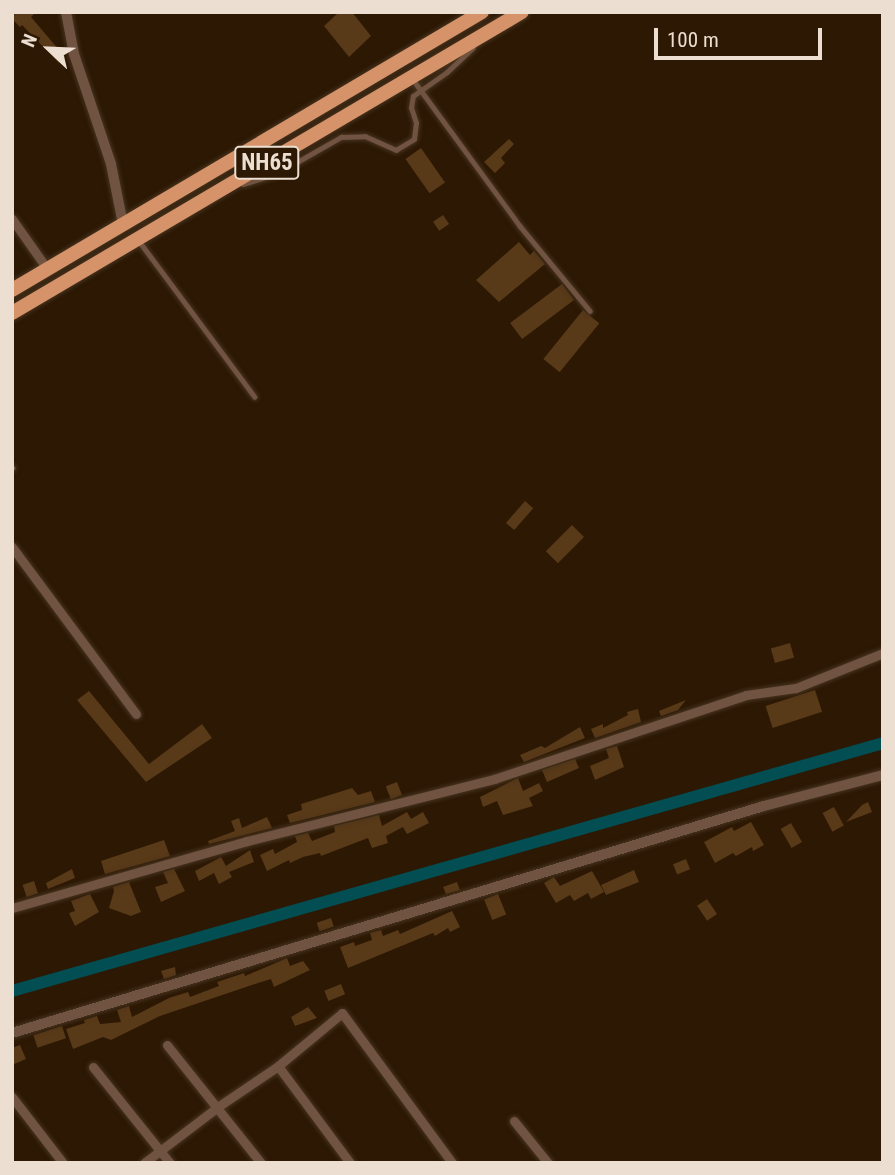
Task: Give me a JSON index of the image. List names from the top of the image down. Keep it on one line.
{"streets":{"highway":["NH65"]},"scale_bar":"100 m","north":"top left"}
